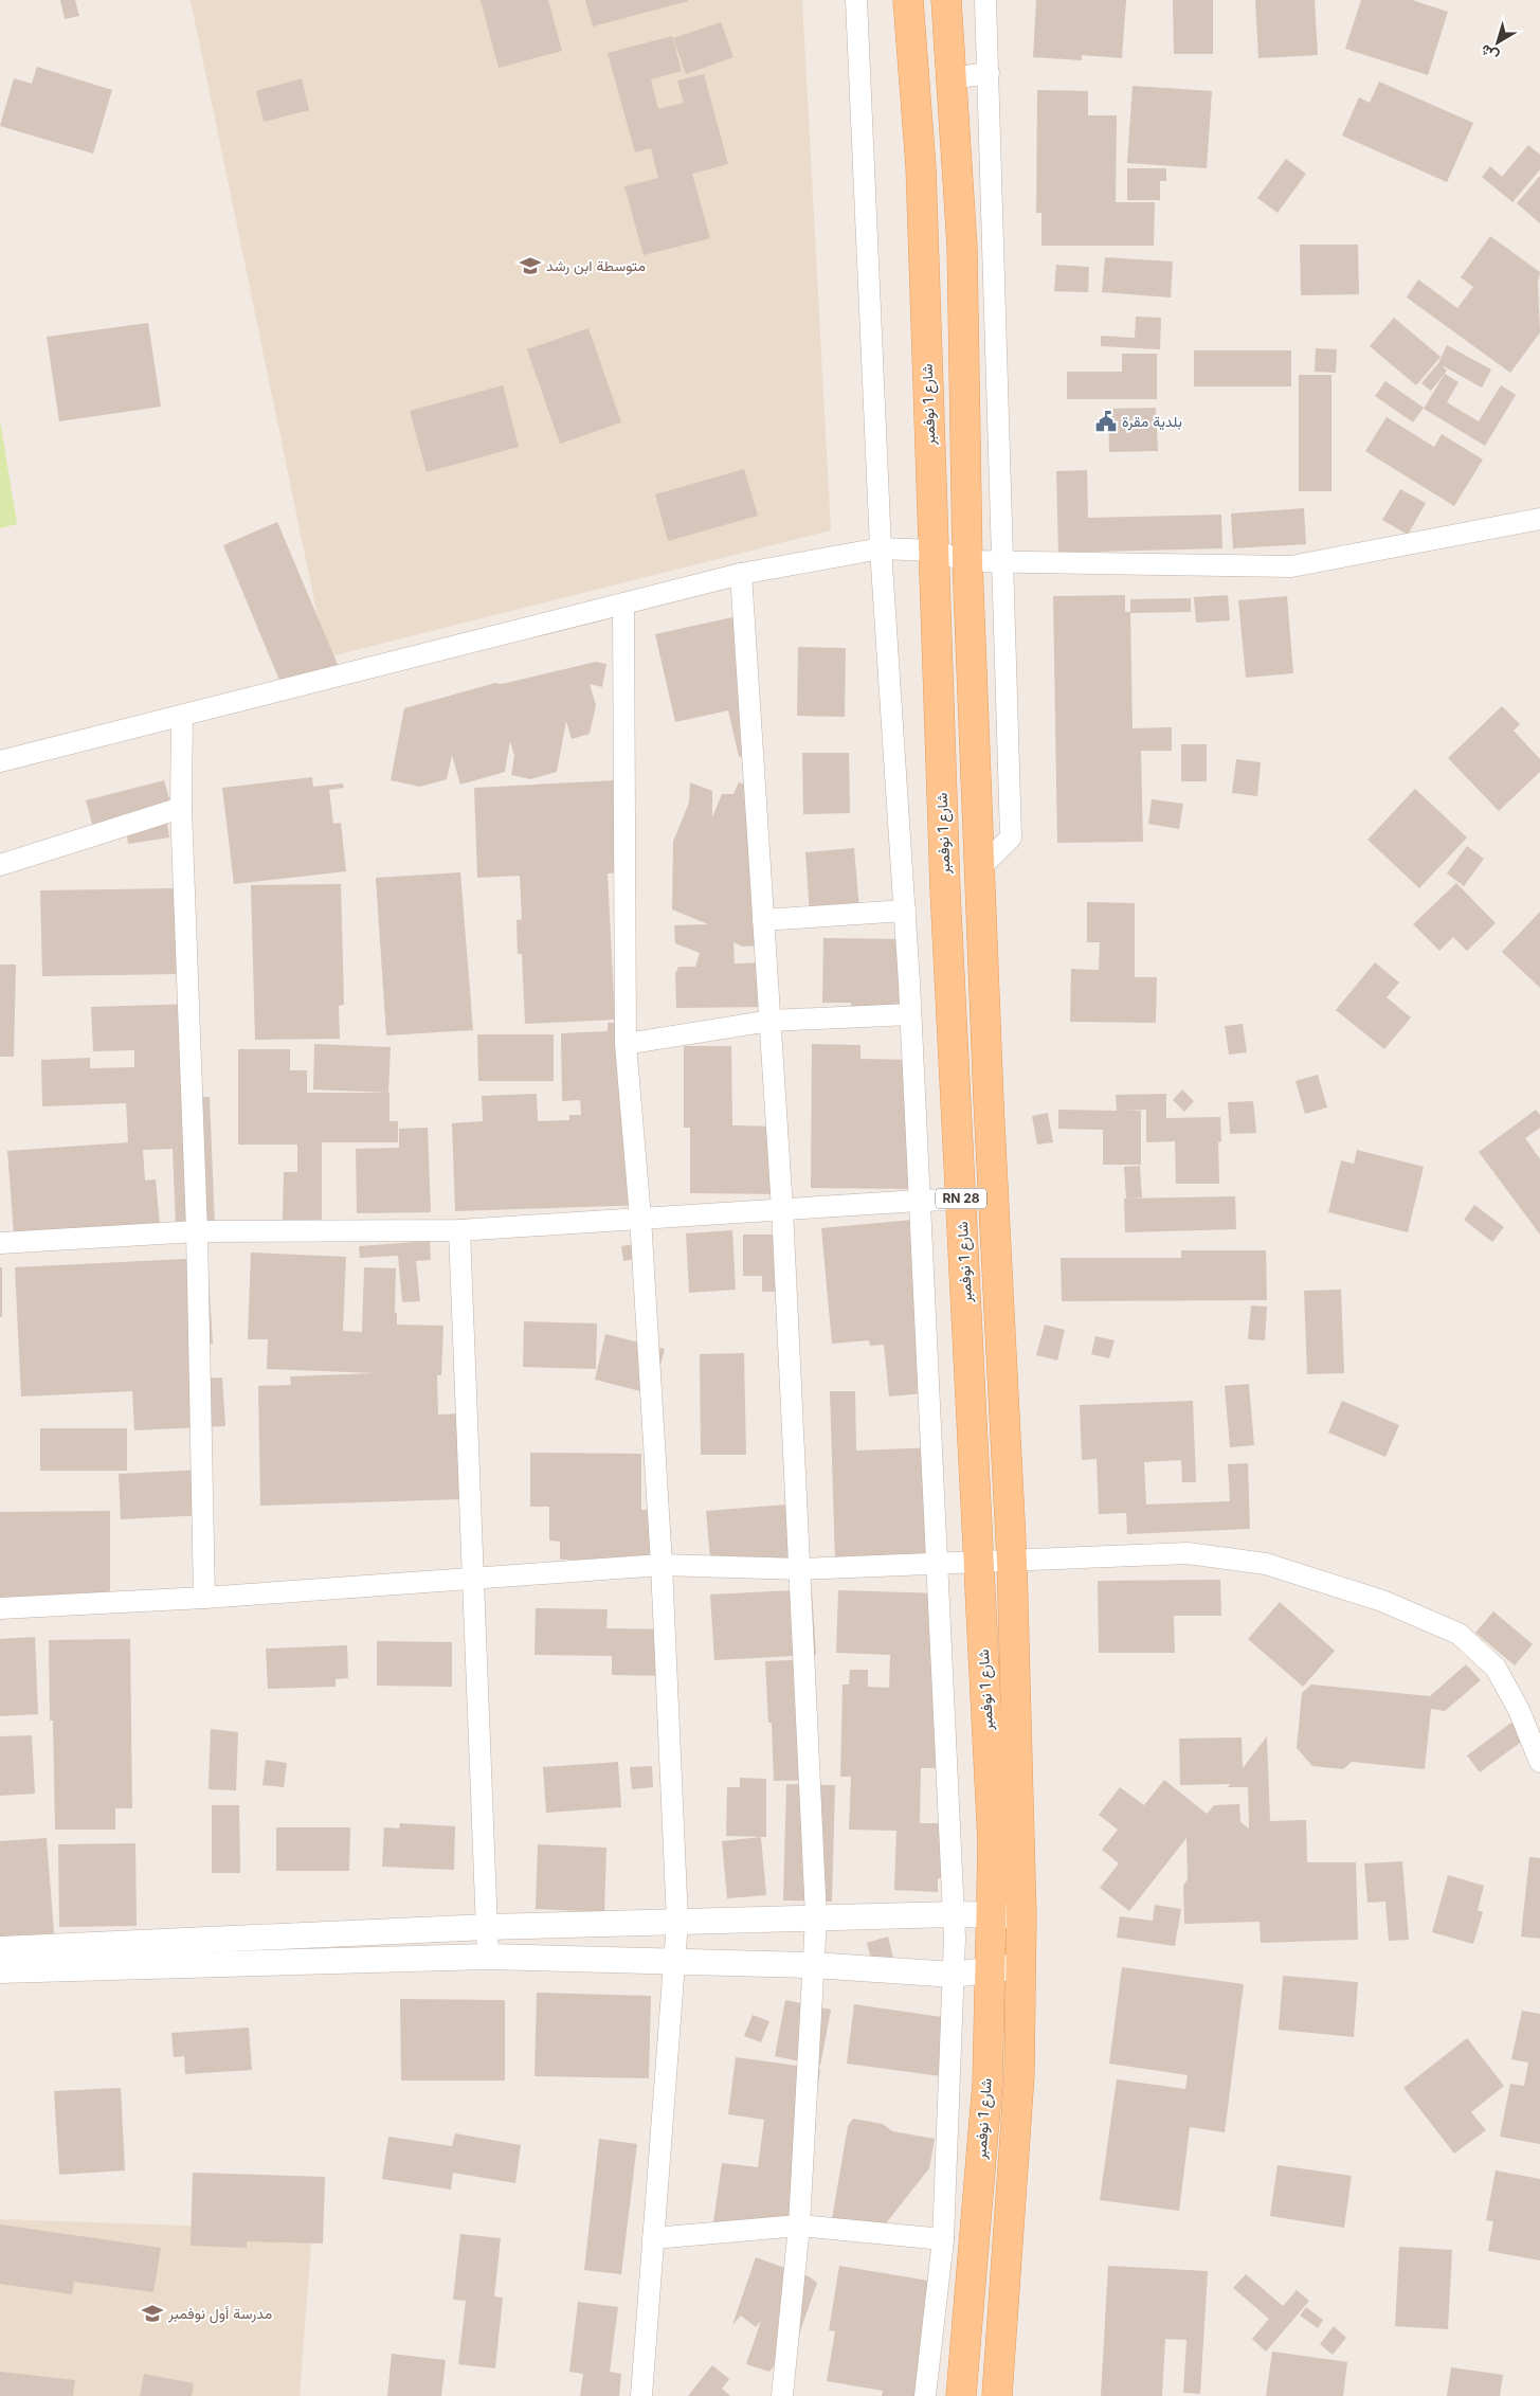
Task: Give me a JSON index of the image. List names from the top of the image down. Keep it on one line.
{"streets":{"main road":["شارع 1 نوفمبر","RN 28"]},"places":{"school or university":["متوسطة ابن رشد","مدرسة أول نوفمبر"],"public building":["بلدية مقرة"]},"north":"bottom left"}
